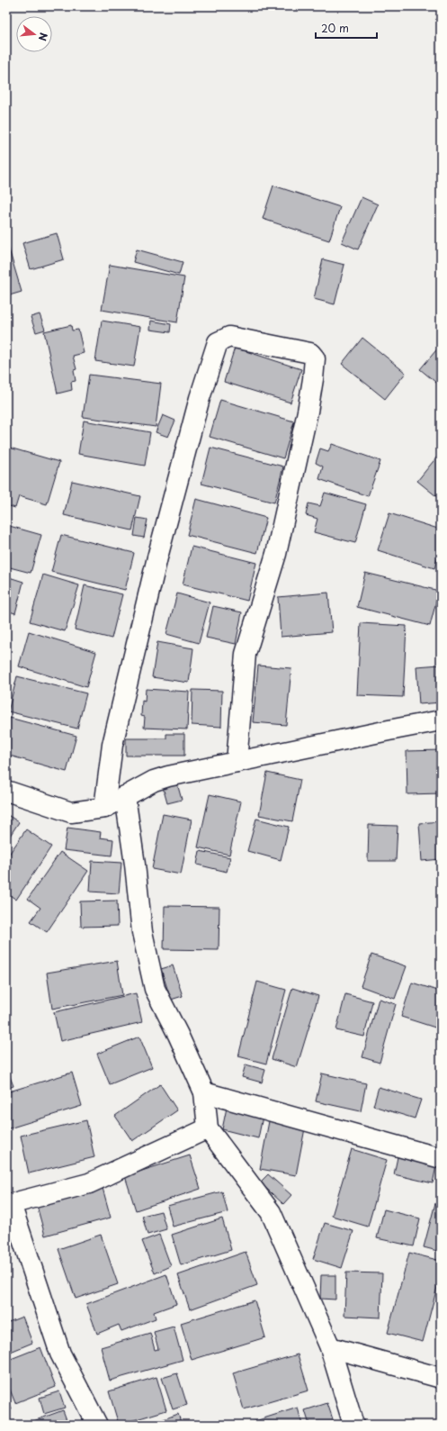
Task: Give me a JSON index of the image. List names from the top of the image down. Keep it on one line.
{"scale_bar":"20 m","north":"right"}
